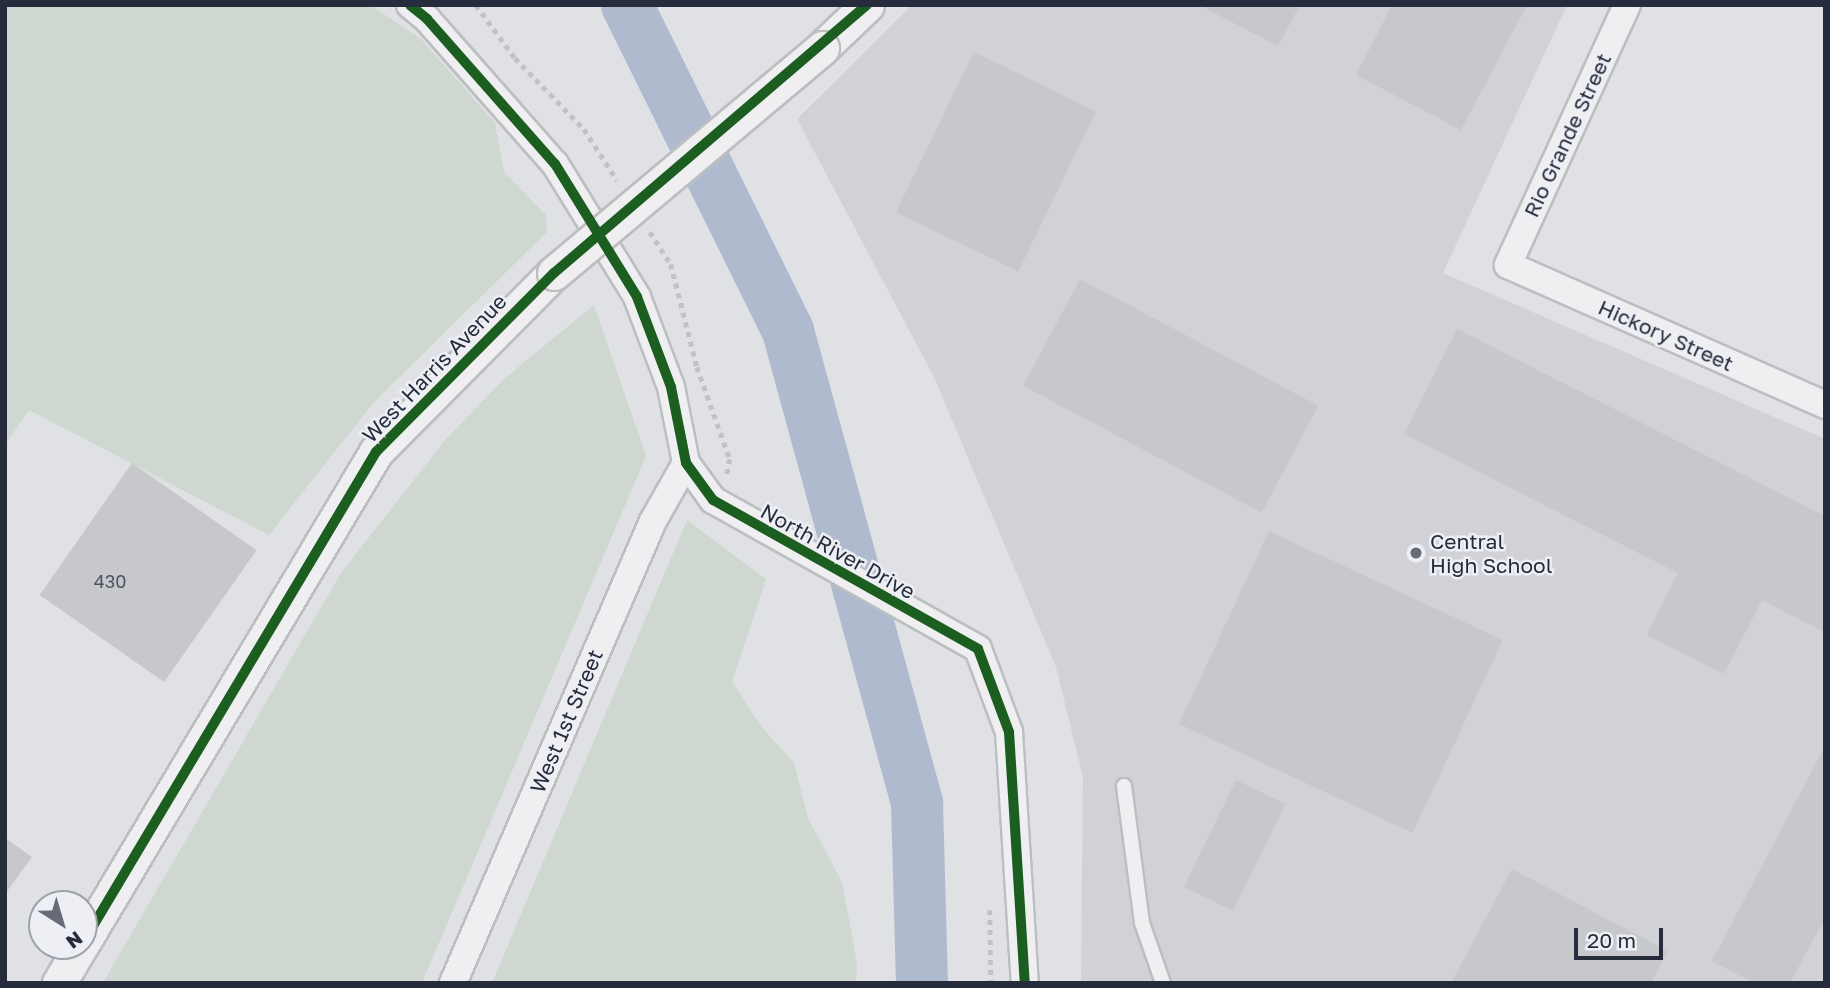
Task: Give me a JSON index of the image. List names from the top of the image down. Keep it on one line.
{"streets":{"street":["Rio Grande Street","Hickory Street","West Harris Avenue","North River Drive","West 1st Street"]},"crossings":[["Rio Grande Street","Hickory Street"],["North River Drive","West 1st Street"]],"places":["Central High School"],"house_numbers":["430"],"scale_bar":"20 m","north":"bottom right"}
